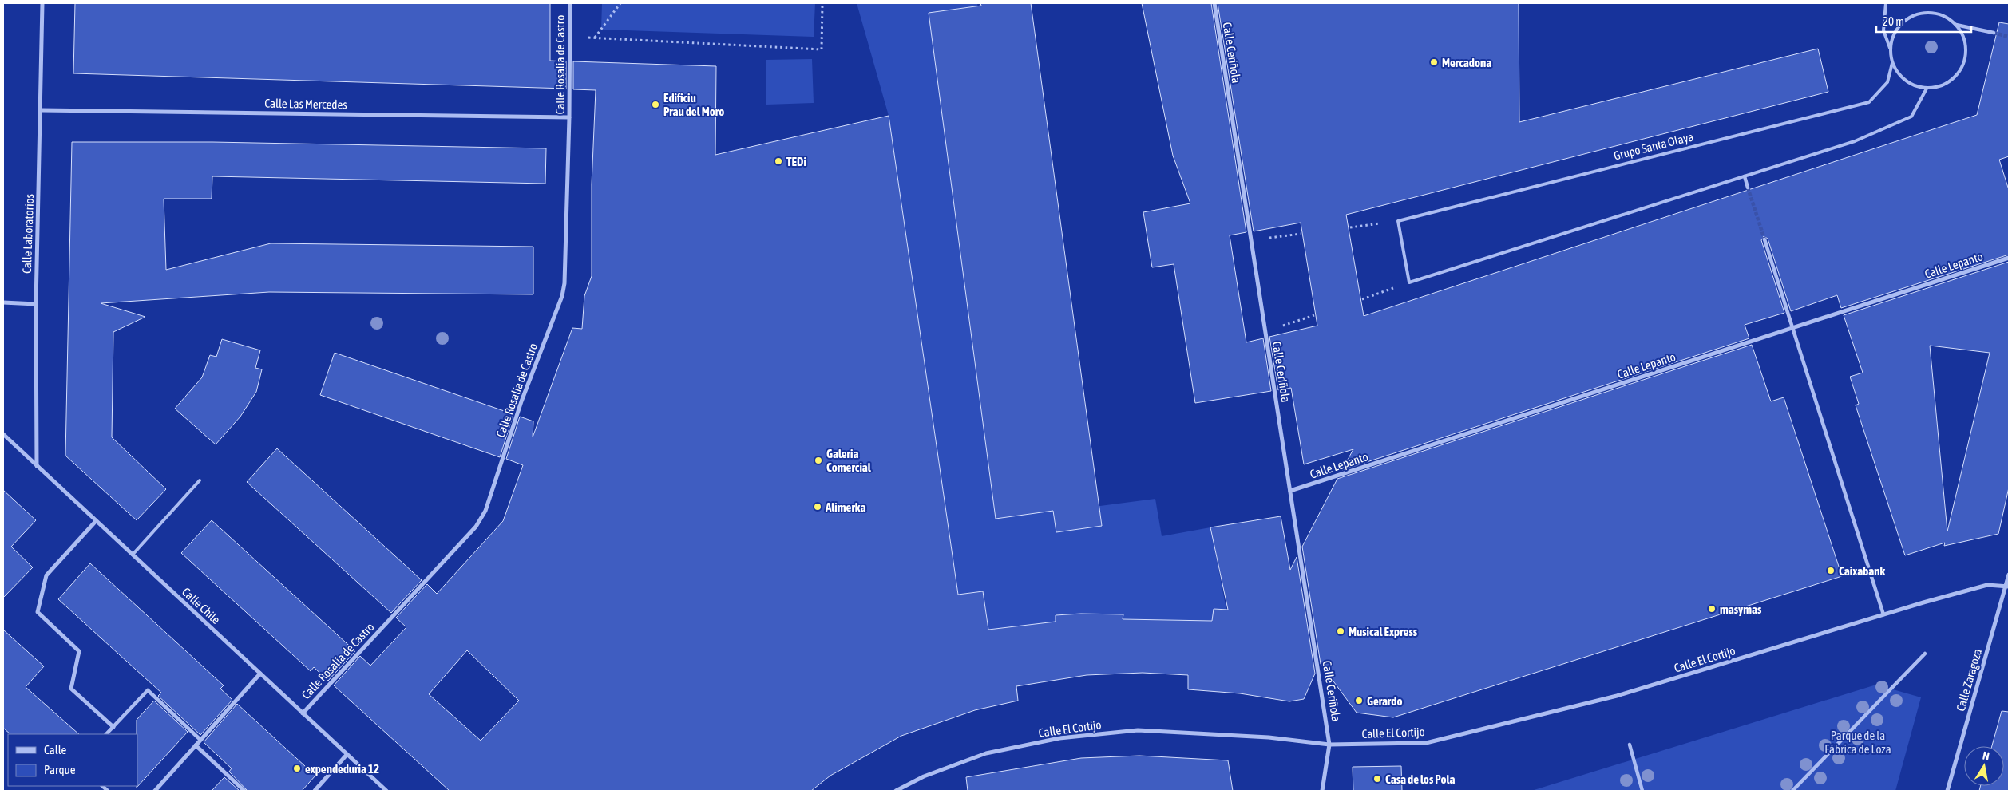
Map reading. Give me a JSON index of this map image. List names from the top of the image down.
{
  "streets": {
    "street": [
      "Calle Ceriñola",
      "Calle Rosalía de Castro",
      "Calle Las Mercedes",
      "Grupo Santa Olaya",
      "Calle Laboratorios",
      "Calle Lepanto",
      "Calle Chile",
      "Calle El Cortijo",
      "Calle Zaragoza"
    ]
  },
  "crossings": [
    ["Calle Ceriñola", "Calle Lepanto"],
    ["Calle Ceriñola", "Calle El Cortijo"],
    ["Calle Rosalía de Castro", "Calle Las Mercedes"],
    ["Calle Rosalía de Castro", "Calle Chile"],
    ["Calle Las Mercedes", "Calle Laboratorios"],
    ["Calle Laboratorios", "Calle Chile"],
    ["Calle El Cortijo", "Calle Zaragoza"]
  ],
  "parks": ["Parque de la Fábrica de Loza"],
  "places": [
    "Mercadona",
    "Edificiu Prau del Moro",
    "TEDi",
    "Galeria Comercial",
    "Alimerka",
    "Caixabank",
    "masymas",
    "Musical Express",
    "Gerardo",
    "expendeduria 12",
    "Casa de los Pola"
  ],
  "legend": ["Calle", "Parque"],
  "scale_bar": "20 m",
  "north": "top"
}
